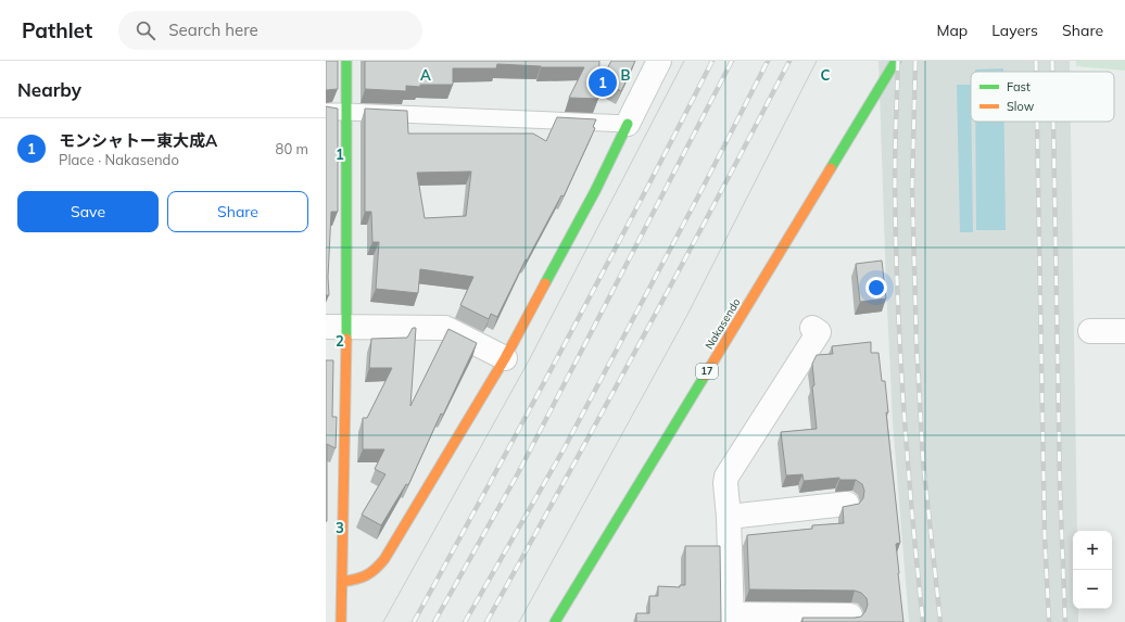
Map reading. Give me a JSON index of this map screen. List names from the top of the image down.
{
  "streets": {
    "main road": ["Nakasendo", "17"]
  },
  "legend": ["Fast", "Slow"],
  "page": {
    "header": "Pathlet",
    "search": "Search here",
    "nav": ["Map", "Layers", "Share"],
    "heading": "Nearby",
    "pins": "1",
    "list": [
      {
        "mark": "1",
        "name": "モンシャトー東大成A",
        "note": "Place · Nakasendo",
        "value": "80 m"
      }
    ],
    "buttons": ["Save", "Share"],
    "map_buttons": ["+", "−"]
  },
  "grid": {
    "columns": ["A", "B", "C"],
    "rows": ["1", "2", "3"]
  }
}
